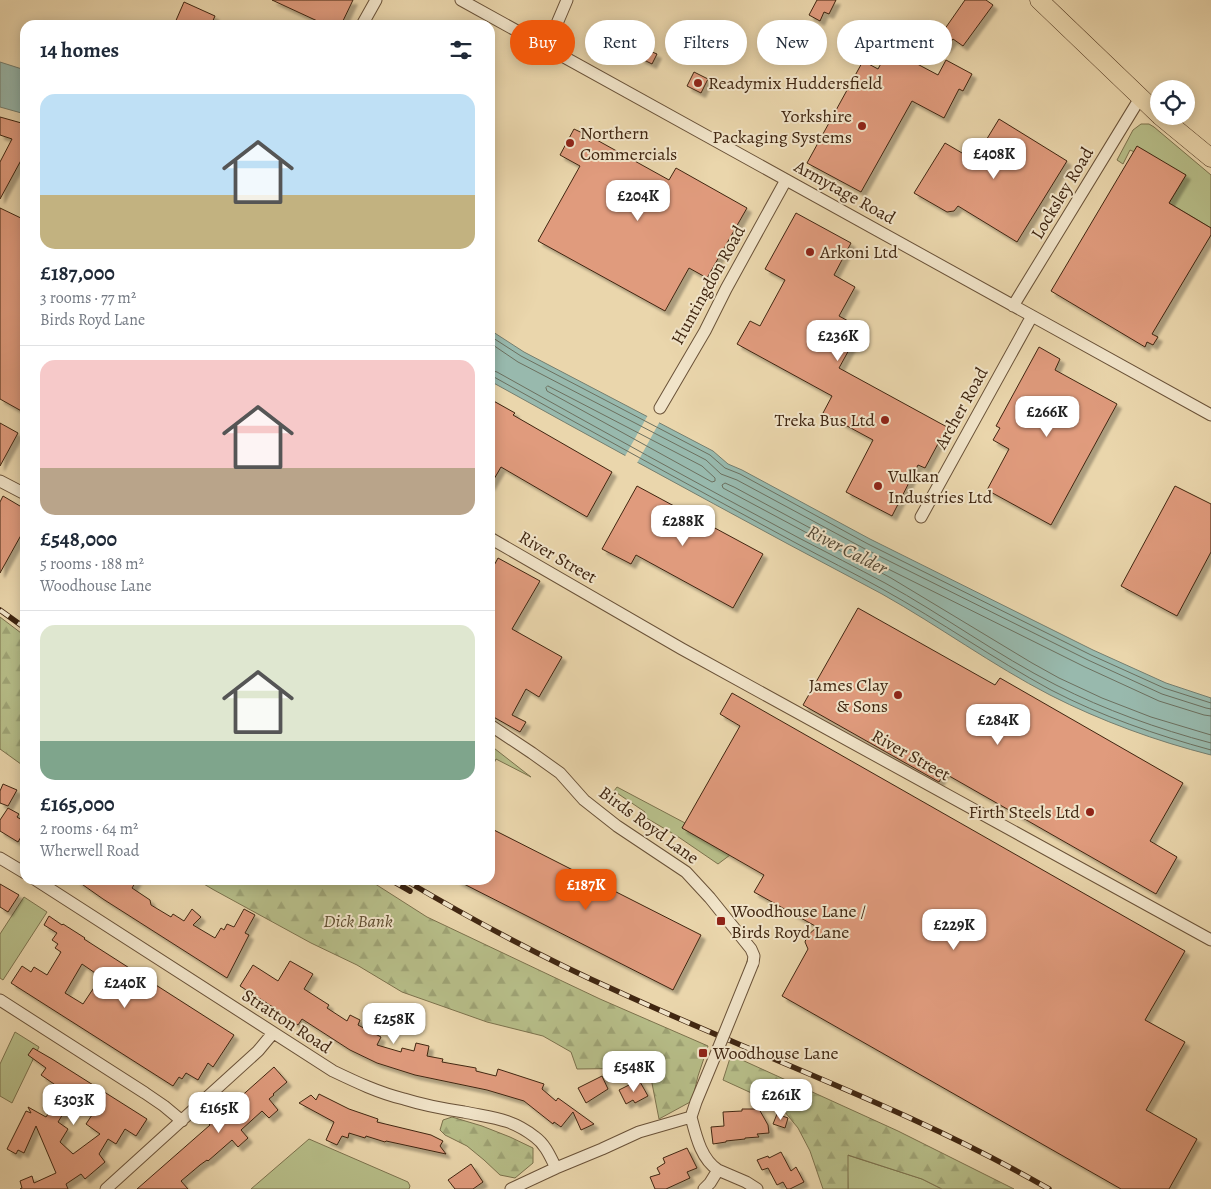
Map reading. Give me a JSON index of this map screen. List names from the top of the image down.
{
  "streets": {
    "street": [
      "Armytage Road",
      "Locksley Road",
      "Huntingdon Road",
      "Archer Road",
      "River Street",
      "Birds Royd Lane",
      "Stratton Road"
    ]
  },
  "crossings": [
    ["Armytage Road", "Locksley Road"],
    ["Armytage Road", "Huntingdon Road"],
    ["Armytage Road", "Archer Road"]
  ],
  "water": ["River Calder"],
  "parks": ["Dick Bank"],
  "places": {
    "other": [
      "Readymix Huddersfield",
      "Yorkshire Packaging Systems",
      "Northern Commercials",
      "Arkoni Ltd",
      "Treka Bus Ltd",
      "Vulkan Industries Ltd",
      "James Clay & Sons",
      "Firth Steels Ltd"
    ],
    "transit": ["Woodhouse Lane / Birds Royd Lane", "Woodhouse Lane"]
  },
  "page": {
    "chip": [
      "Buy",
      "Rent",
      "Filters",
      "New",
      "Apartment"
    ],
    "heading": "14 homes",
    "list": [
      {
        "name": "£187,000",
        "note": "3 rooms · 77 m² · Birds Royd Lane"
      },
      {
        "name": "£548,000",
        "note": "5 rooms · 188 m² · Woodhouse Lane"
      },
      {
        "name": "£165,000",
        "note": "2 rooms · 64 m² · Wherwell Road"
      }
    ],
    "price": [
      "£408K",
      "£204K",
      "£236K",
      "£266K",
      "£288K",
      "£284K",
      "£187K",
      "£229K",
      "£240K",
      "£258K",
      "£548K",
      "£261K",
      "£303K",
      "£165K"
    ]
  }
}
